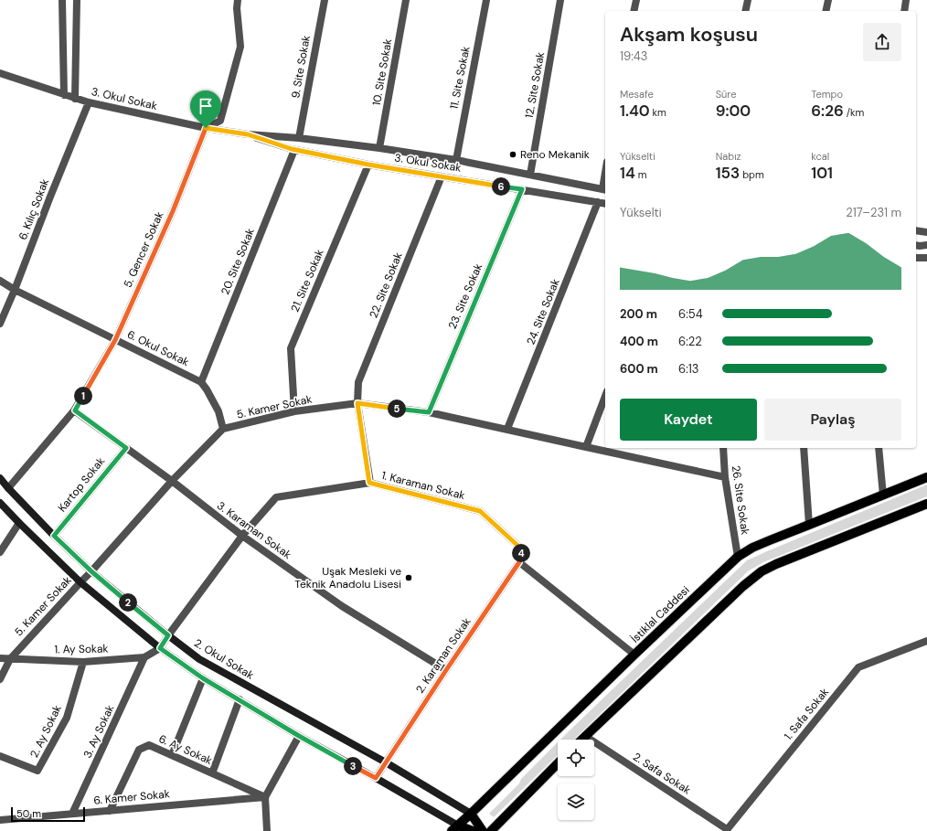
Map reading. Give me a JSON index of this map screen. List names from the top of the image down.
{
  "streets": {
    "main road": ["İstiklal Caddesi"],
    "street": [
      "9. Site Sokak",
      "10. Site Sokak",
      "11. Site Sokak",
      "12. Site Sokak",
      "3. Okul Sokak",
      "6. Kılıç Sokak",
      "5. Gencer Sokak",
      "20. Site Sokak",
      "21. Site Sokak",
      "22. Site Sokak",
      "23. Site Sokak",
      "24. Site Sokak",
      "6. Okul Sokak",
      "5. Kamer Sokak",
      "Kartop Sokak",
      "1. Karaman Sokak",
      "26. Site Sokak",
      "3. Karaman Sokak",
      "1. Ay Sokak",
      "2. Karaman Sokak",
      "2. Okul Sokak",
      "1. Safa Sokak",
      "2. Ay Sokak",
      "3. Ay Sokak",
      "6. Ay Sokak",
      "2. Safa Sokak",
      "6. Kamer Sokak"
    ]
  },
  "crossings": [
    ["9. Site Sokak", "3. Okul Sokak"],
    ["10. Site Sokak", "3. Okul Sokak"],
    ["11. Site Sokak", "3. Okul Sokak"],
    ["12. Site Sokak", "3. Okul Sokak"],
    ["3. Okul Sokak", "6. Kılıç Sokak"],
    ["3. Okul Sokak", "5. Gencer Sokak"],
    ["3. Okul Sokak", "20. Site Sokak"],
    ["3. Okul Sokak", "21. Site Sokak"],
    ["3. Okul Sokak", "22. Site Sokak"],
    ["3. Okul Sokak", "23. Site Sokak"],
    ["3. Okul Sokak", "24. Site Sokak"],
    ["6. Kılıç Sokak", "6. Okul Sokak"],
    ["5. Gencer Sokak", "6. Okul Sokak"],
    ["5. Gencer Sokak", "3. Karaman Sokak"],
    ["5. Gencer Sokak", "2. Okul Sokak"],
    ["20. Site Sokak", "6. Okul Sokak"],
    ["21. Site Sokak", "5. Kamer Sokak"],
    ["22. Site Sokak", "5. Kamer Sokak"],
    ["22. Site Sokak", "1. Karaman Sokak"],
    ["23. Site Sokak", "5. Kamer Sokak"],
    ["24. Site Sokak", "5. Kamer Sokak"],
    ["5. Kamer Sokak", "26. Site Sokak"],
    ["5. Kamer Sokak", "3. Karaman Sokak"],
    ["5. Kamer Sokak", "1. Ay Sokak"],
    ["5. Kamer Sokak", "2. Okul Sokak"],
    ["Kartop Sokak", "3. Karaman Sokak"],
    ["Kartop Sokak", "2. Okul Sokak"],
    ["1. Karaman Sokak", "3. Karaman Sokak"],
    ["1. Karaman Sokak", "2. Karaman Sokak"],
    ["1. Karaman Sokak", "2. Okul Sokak"],
    ["26. Site Sokak", "İstiklal Caddesi"],
    ["3. Karaman Sokak", "2. Karaman Sokak"],
    ["İstiklal Caddesi", "2. Okul Sokak"],
    ["1. Ay Sokak", "2. Ay Sokak"],
    ["1. Ay Sokak", "3. Ay Sokak"],
    ["2. Karaman Sokak", "2. Okul Sokak"],
    ["1. Safa Sokak", "2. Safa Sokak"],
    ["3. Ay Sokak", "6. Kamer Sokak"],
    ["6. Ay Sokak", "6. Kamer Sokak"]
  ],
  "places": ["Reno Mekanik", "Uşak Mesleki ve Teknik Anadolu Lisesi"],
  "scale_bar": "50 m",
  "page": {
    "heading": ["Akşam koşusu", "19:43"],
    "stats": [
      ["Mesafe", "1.40 km"],
      ["Süre", "9:00"],
      ["Tempo", "6:26 /km"],
      ["Yükselti", "14 m"],
      ["Nabız", "153 bpm"],
      ["kcal", "101"]
    ],
    "pins": [
      "6",
      "1",
      "5",
      "4",
      "2",
      "3"
    ],
    "chart": ["Yükselti", "217–231 m"],
    "list": [
      {
        "name": "200 m",
        "note": "6:54"
      },
      {
        "name": "400 m",
        "note": "6:22"
      },
      {
        "name": "600 m",
        "note": "6:13"
      }
    ],
    "buttons": ["Kaydet", "Paylaş"],
    "scale": "50 m"
  }
}
